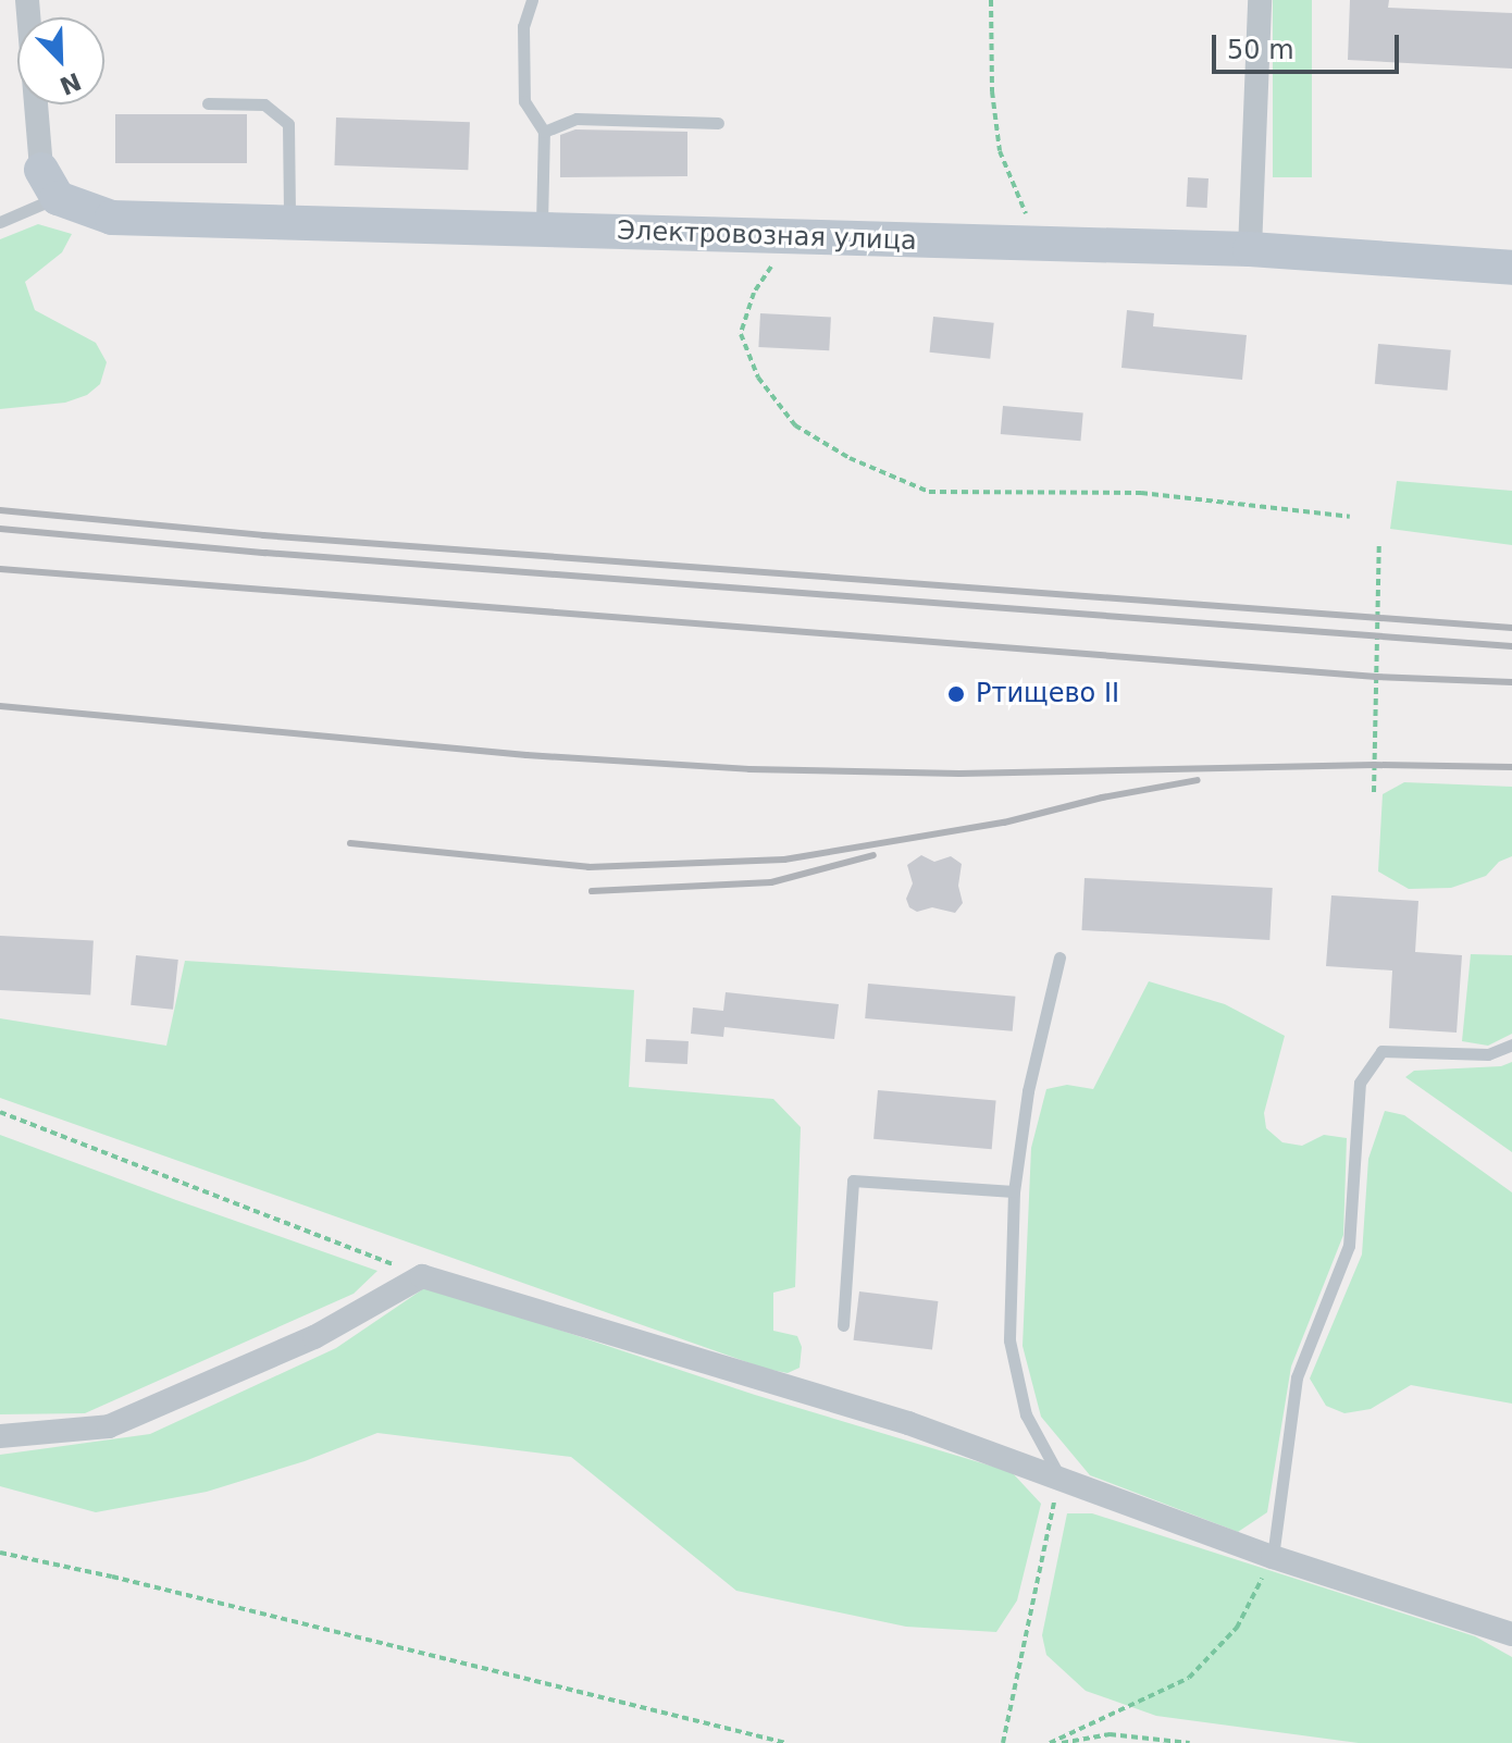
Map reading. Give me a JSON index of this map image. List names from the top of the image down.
{
  "streets": {
    "street": ["Электровозная улица"]
  },
  "places": ["Ртищево II"],
  "scale_bar": "50 m",
  "north": "bottom right"
}
